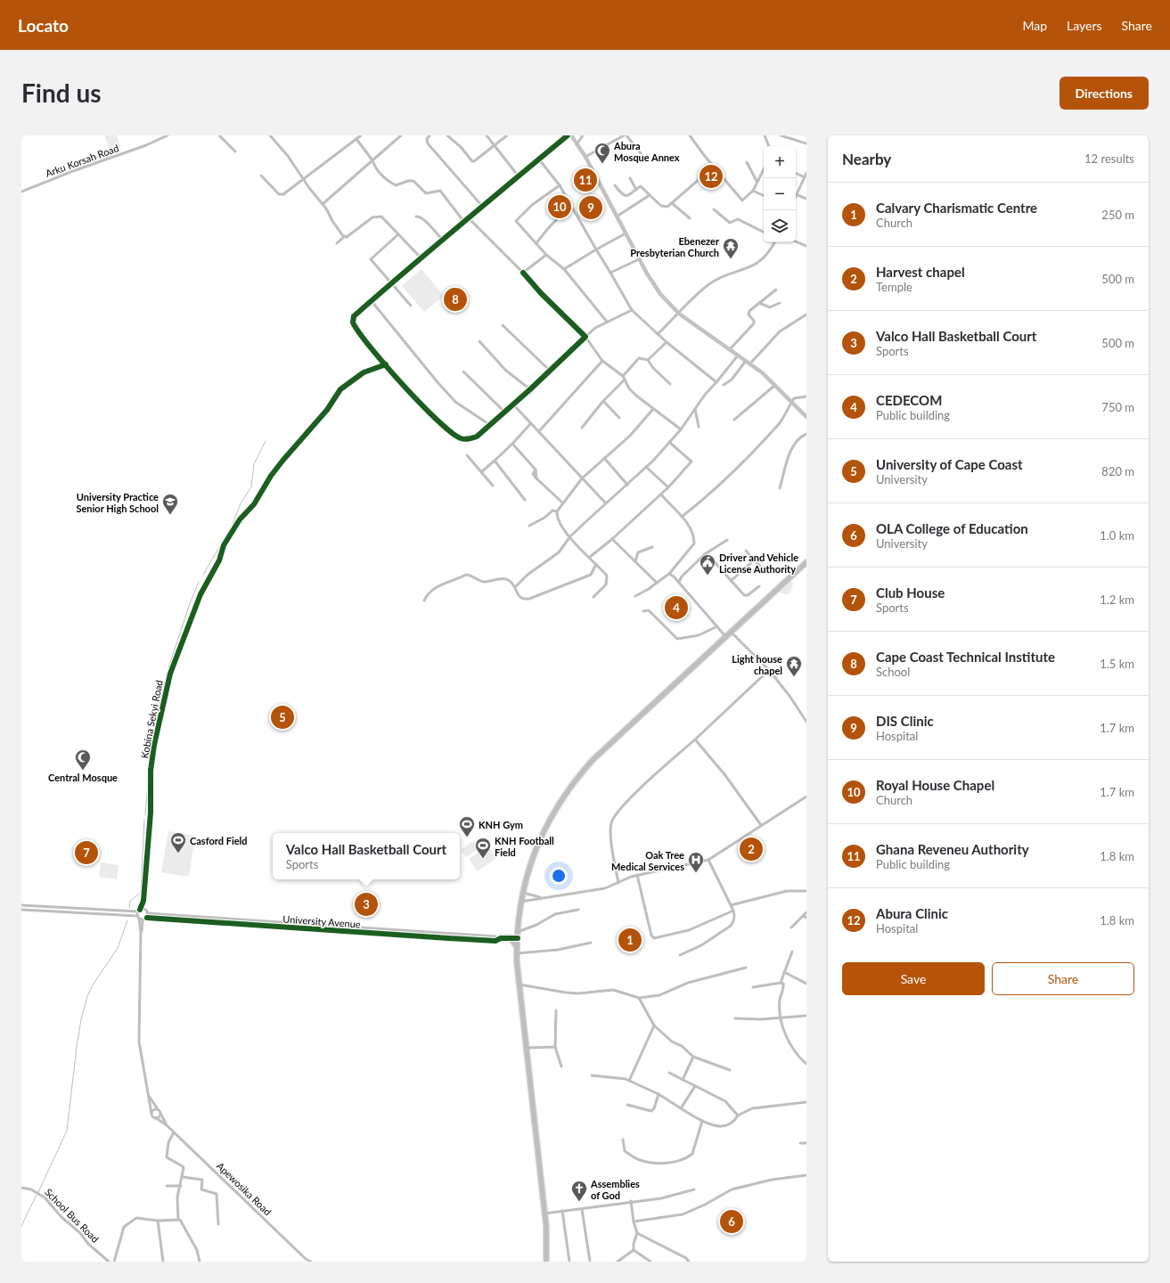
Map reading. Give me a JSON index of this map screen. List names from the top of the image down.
{
  "streets": {
    "street": [
      "Arku Korsah Road",
      "Kobina Sekyi Road",
      "University Avenue",
      "Apewosika Road",
      "School Bus Road"
    ]
  },
  "crossings": [
    ["Kobina Sekyi Road", "University Avenue"]
  ],
  "places": {
    "mosque": ["Abura Mosque Annex", "Central Mosque"],
    "temple": ["Ebenezer Presbyterian Church", "Light house chapel"],
    "school or university": ["University Practice Senior High School"],
    "public building": ["Driver and Vehicle License Authority"],
    "sports": ["KNH Gym", "Casford Field", "KNH Football Field"],
    "hospital": ["Oak Tree Medical Services"],
    "church": ["Assemblies of God"]
  },
  "page": {
    "header": "Locato",
    "nav": ["Map", "Layers", "Share"],
    "buttons": [
      "Directions",
      ["Save", "Share"]
    ],
    "title": "Find us",
    "heading": ["Nearby", "12 results"],
    "map_buttons": ["+", "−"],
    "pins": [
      "12",
      "11",
      "10",
      "9",
      "8",
      "4",
      "5",
      "2",
      "7",
      "3",
      "1",
      "6"
    ],
    "list": [
      {
        "mark": "1",
        "name": "Calvary Charismatic Centre",
        "note": "Church",
        "value": "250 m"
      },
      {
        "mark": "2",
        "name": "Harvest chapel",
        "note": "Temple",
        "value": "500 m"
      },
      {
        "mark": "3",
        "name": "Valco Hall Basketball Court",
        "note": "Sports",
        "value": "500 m"
      },
      {
        "mark": "4",
        "name": "CEDECOM",
        "note": "Public building",
        "value": "750 m"
      },
      {
        "mark": "5",
        "name": "University of Cape Coast",
        "note": "University",
        "value": "820 m"
      },
      {
        "mark": "6",
        "name": "OLA College of Education",
        "note": "University",
        "value": "1.0 km"
      },
      {
        "mark": "7",
        "name": "Club House",
        "note": "Sports",
        "value": "1.2 km"
      },
      {
        "mark": "8",
        "name": "Cape Coast Technical Institute",
        "note": "School",
        "value": "1.5 km"
      },
      {
        "mark": "9",
        "name": "DIS Clinic",
        "note": "Hospital",
        "value": "1.7 km"
      },
      {
        "mark": "10",
        "name": "Royal House Chapel",
        "note": "Church",
        "value": "1.7 km"
      },
      {
        "mark": "11",
        "name": "Ghana Reveneu Authority",
        "note": "Public building",
        "value": "1.8 km"
      },
      {
        "mark": "12",
        "name": "Abura Clinic",
        "note": "Hospital",
        "value": "1.8 km"
      }
    ],
    "popup": ["Valco Hall Basketball Court", "Sports"]
  }
}
